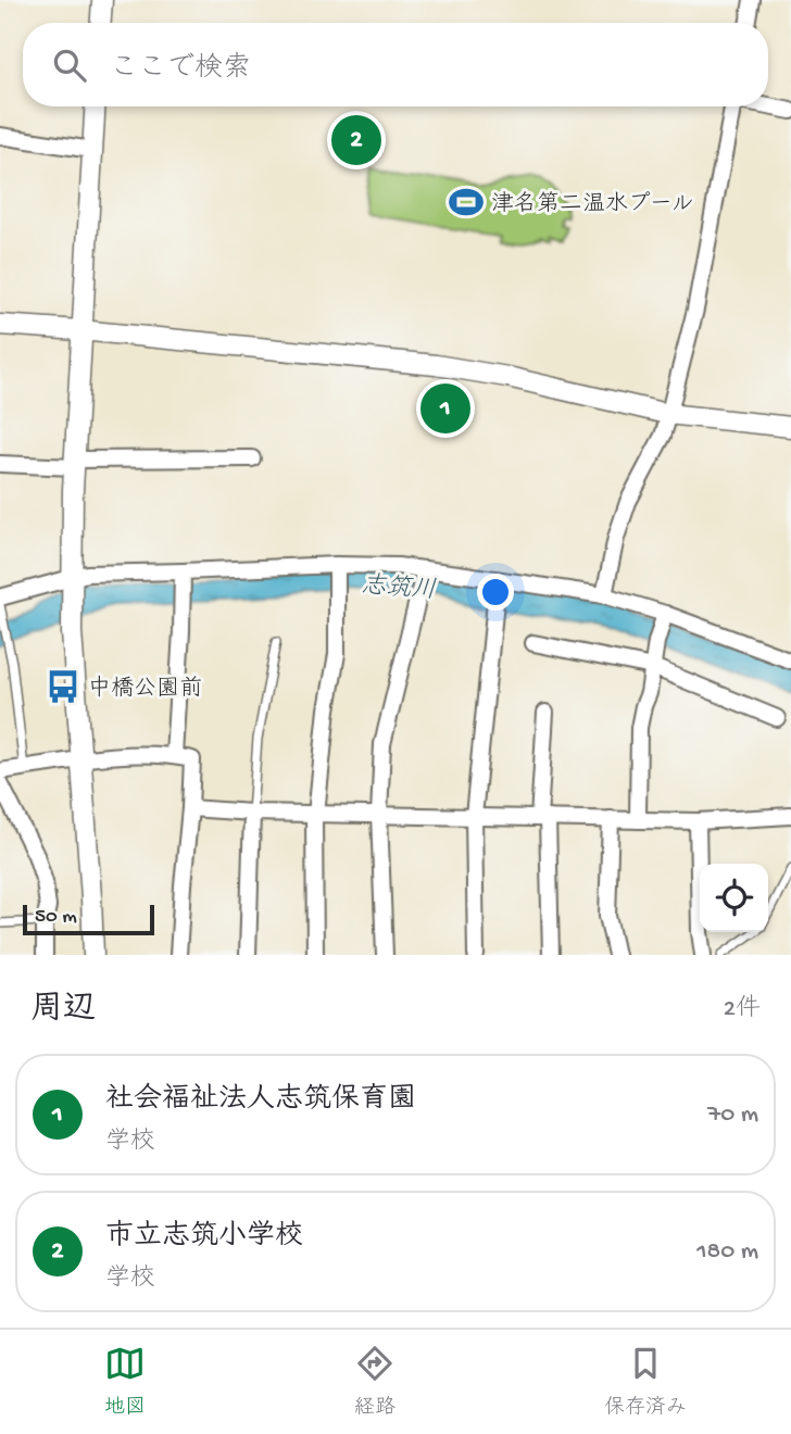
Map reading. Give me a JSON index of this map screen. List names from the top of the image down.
{
  "water": ["志筑川"],
  "places": {
    "sports": ["津名第二温水プール"],
    "bus stop": ["中橋公園前"]
  },
  "scale_bar": "50 m",
  "page": {
    "search": "ここで検索",
    "pins": ["2", "1"],
    "scale": "50 m",
    "heading": ["周辺", "2件"],
    "list": [
      {
        "mark": "1",
        "name": "社会福祉法人志筑保育園",
        "note": "学校",
        "value": "70 m"
      },
      {
        "mark": "2",
        "name": "市立志筑小学校",
        "note": "学校",
        "value": "180 m"
      }
    ],
    "nav": ["地図", "経路", "保存済み"]
  }
}
